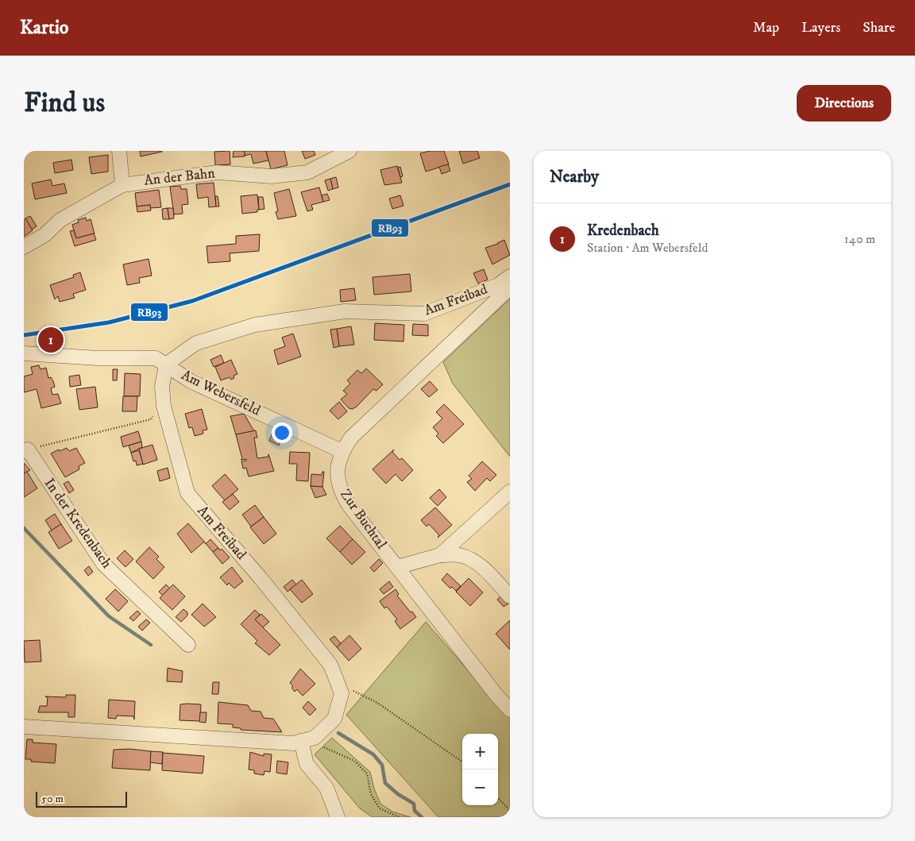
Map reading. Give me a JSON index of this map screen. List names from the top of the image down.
{
  "streets": {
    "street": [
      "An der Bahn",
      "Am Freibad",
      "Am Webersfeld",
      "Zur Buchtal",
      "In der Kredenbach"
    ]
  },
  "crossings": [
    ["Am Freibad", "Am Webersfeld"],
    ["Am Webersfeld", "Zur Buchtal"]
  ],
  "lines": ["transit line RB93"],
  "scale_bar": "50 m",
  "page": {
    "header": "Kartio",
    "nav": ["Map", "Layers", "Share"],
    "buttons": "Directions",
    "title": "Find us",
    "heading": "Nearby",
    "list": [
      {
        "mark": "1",
        "name": "Kredenbach",
        "note": "Station · Am Webersfeld",
        "value": "140 m"
      }
    ],
    "pins": "1",
    "map_buttons": ["+", "−"],
    "scale": "50 m"
  }
}
